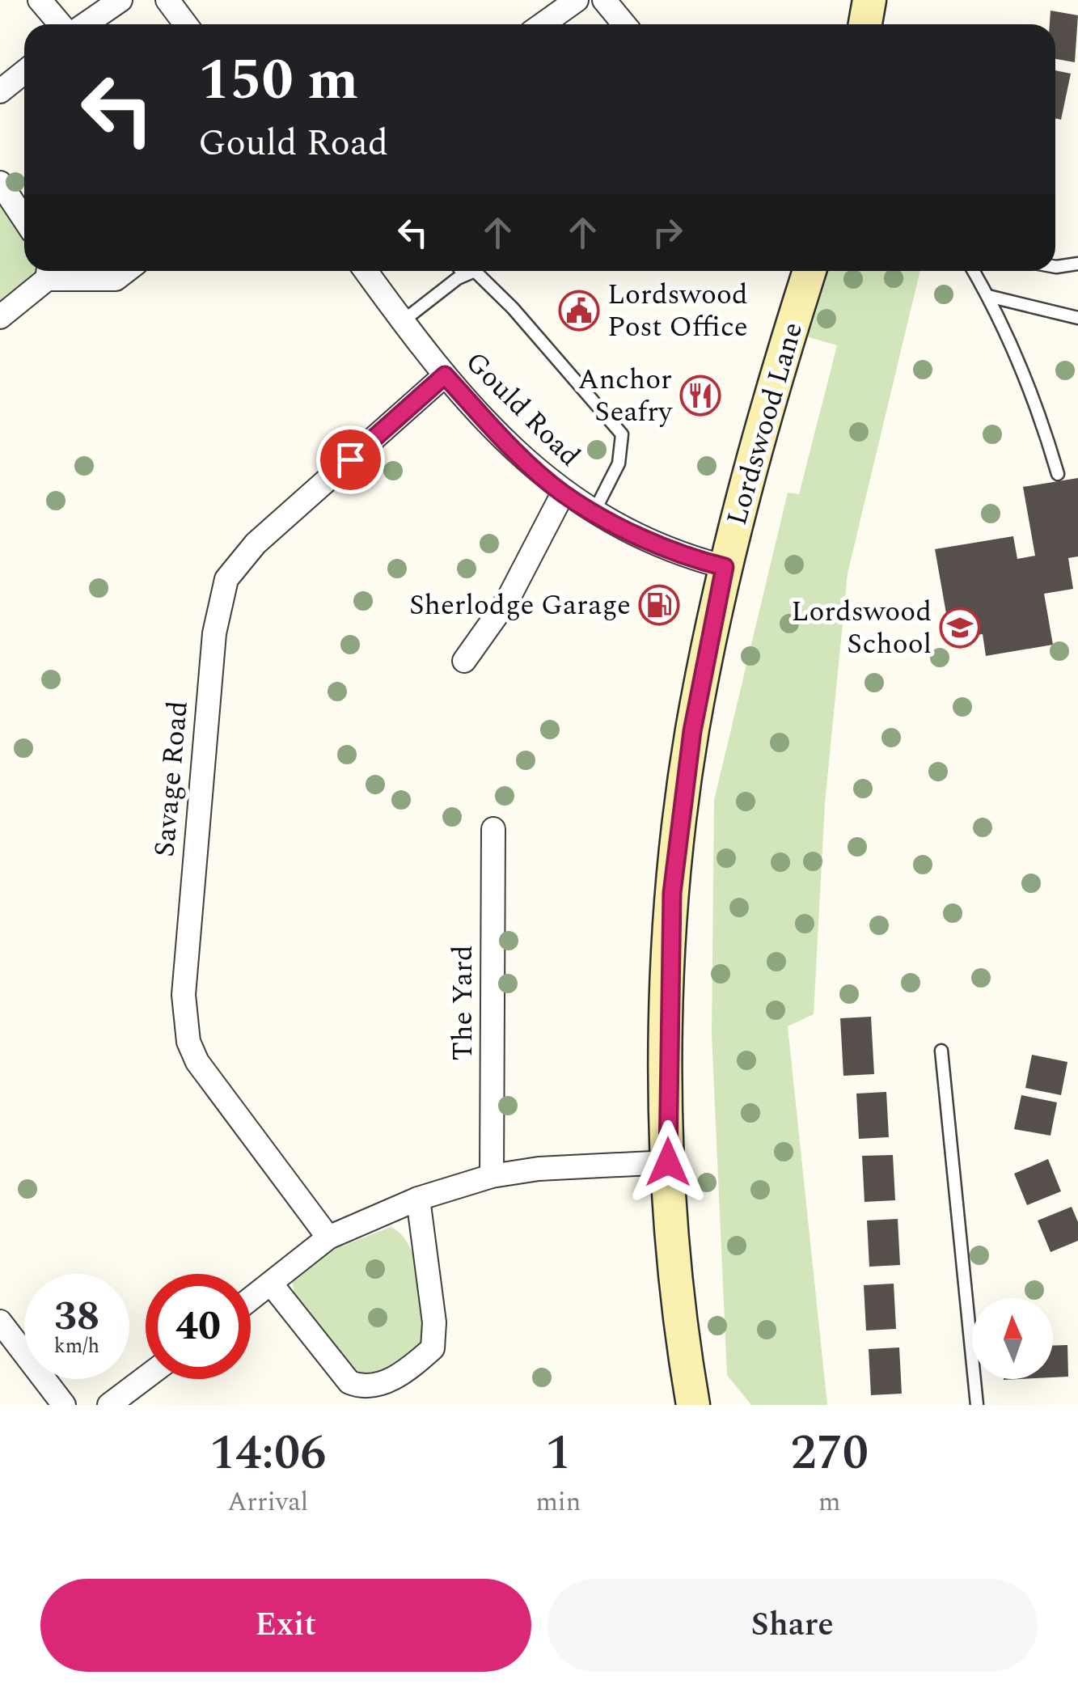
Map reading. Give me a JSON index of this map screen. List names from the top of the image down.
{
  "streets": {
    "street": [
      "Gould Road",
      "Lordswood Lane",
      "Savage Road",
      "The Yard"
    ]
  },
  "crossings": [
    ["Gould Road", "Lordswood Lane"],
    ["Gould Road", "Savage Road"]
  ],
  "places": {
    "public building": ["Lordswood Post Office"],
    "restaurant": ["Anchor Seafry"],
    "fuel station": ["Sherlodge Garage"],
    "school or university": ["Lordswood School"]
  },
  "north": "top",
  "page": {
    "turn": ["150 m", "Gould Road"],
    "speed": "38 km/h",
    "limit": "40",
    "eta": [
      "14:06",
      "Arrival",
      "1",
      "min",
      "270",
      "m"
    ],
    "buttons": ["Exit", "Share"]
  }
}
